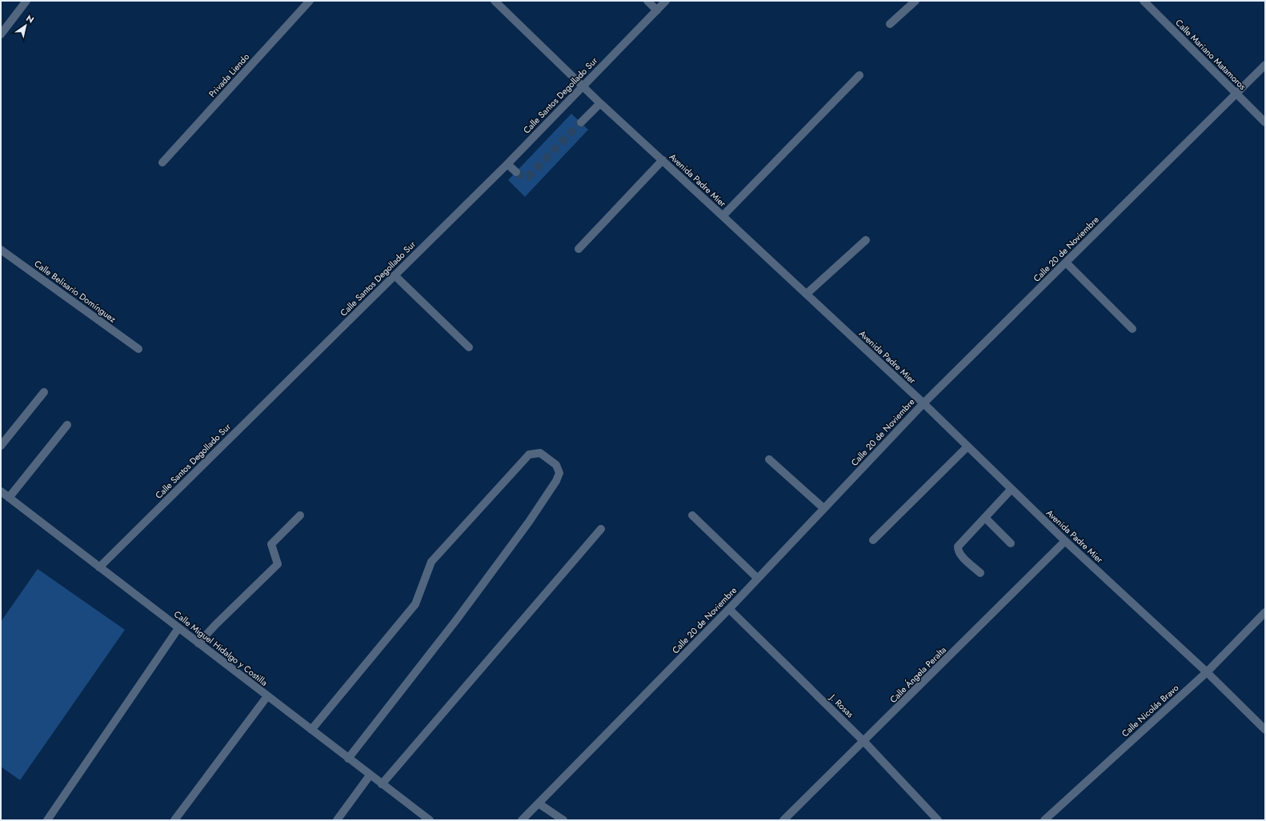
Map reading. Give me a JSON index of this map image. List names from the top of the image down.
{
  "streets": {
    "street": [
      "Calle Mariano Matamoros",
      "Privada Liendo",
      "Calle Santos Degollado Sur",
      "Avenida Padre Mier",
      "Calle 20 de Noviembre",
      "Calle Belisario Domínguez",
      "Calle Miguel Hidalgo y Costilla",
      "Calle Ángela Peralta",
      "J. Rosas",
      "Calle Nicolás Bravo"
    ]
  },
  "crossings": [
    ["Calle Mariano Matamoros", "Calle 20 de Noviembre"],
    ["Calle Santos Degollado Sur", "Avenida Padre Mier"],
    ["Calle Santos Degollado Sur", "Calle Miguel Hidalgo y Costilla"],
    ["Avenida Padre Mier", "Calle 20 de Noviembre"],
    ["Avenida Padre Mier", "Calle Ángela Peralta"],
    ["Avenida Padre Mier", "Calle Nicolás Bravo"],
    ["Calle 20 de Noviembre", "J. Rosas"],
    ["Calle Ángela Peralta", "J. Rosas"]
  ],
  "north": "top right"
}
